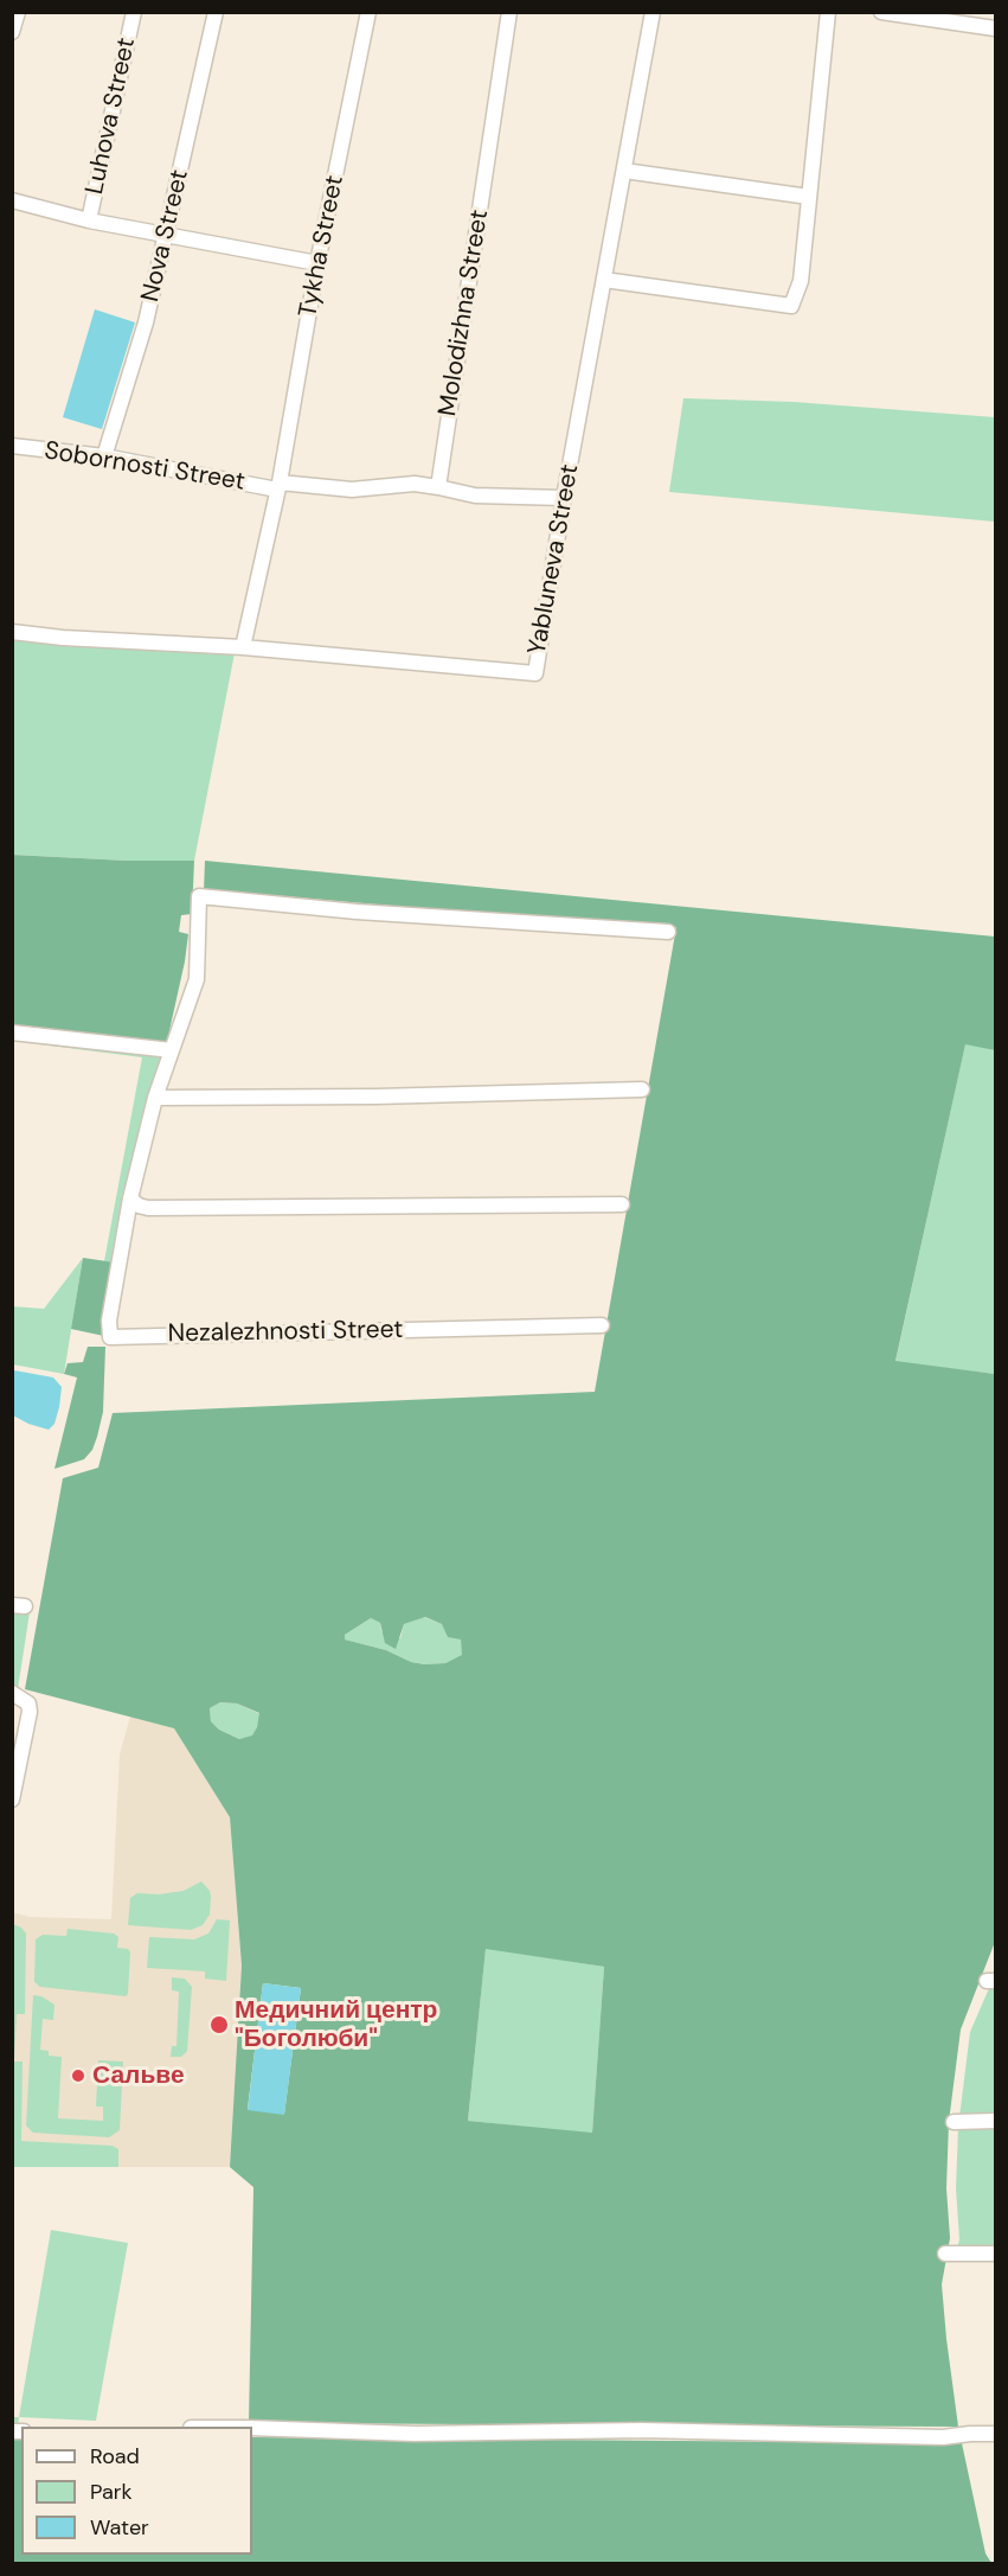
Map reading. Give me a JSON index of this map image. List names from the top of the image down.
{
  "streets": {
    "street": [
      "Luhova Street",
      "Nova Street",
      "Tykha Street",
      "Molodizhna Street",
      "Sobornosti Street",
      "Yabluneva Street",
      "Nezalezhnosti Street"
    ]
  },
  "crossings": [
    ["Nova Street", "Sobornosti Street"],
    ["Tykha Street", "Sobornosti Street"],
    ["Tykha Street", "Yabluneva Street"]
  ],
  "places": ["Медичний центр \"Боголюби\"", "Сальве"],
  "legend": ["Road", "Park", "Water"]
}
